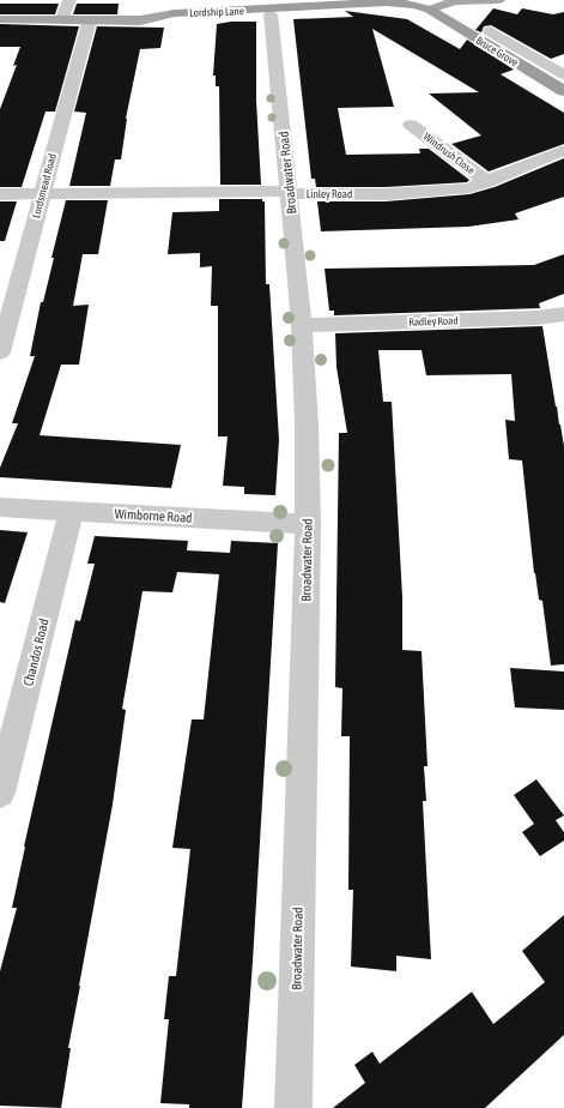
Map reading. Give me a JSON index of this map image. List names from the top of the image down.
{
  "streets": {
    "highway": ["Lordship Lane", "Bruce Grove"],
    "street": [
      "Windrush Close",
      "Broadwater Road",
      "Lordsmead Road",
      "Linley Road",
      "Radley Road",
      "Wimborne Road",
      "Chandos Road"
    ]
  },
  "crossings": [
    ["Lordship Lane", "Bruce Grove"],
    ["Lordship Lane", "Broadwater Road"],
    ["Lordship Lane", "Lordsmead Road"],
    ["Windrush Close", "Linley Road"],
    ["Broadwater Road", "Linley Road"],
    ["Broadwater Road", "Radley Road"],
    ["Broadwater Road", "Wimborne Road"],
    ["Lordsmead Road", "Linley Road"],
    ["Wimborne Road", "Chandos Road"]
  ]
}
